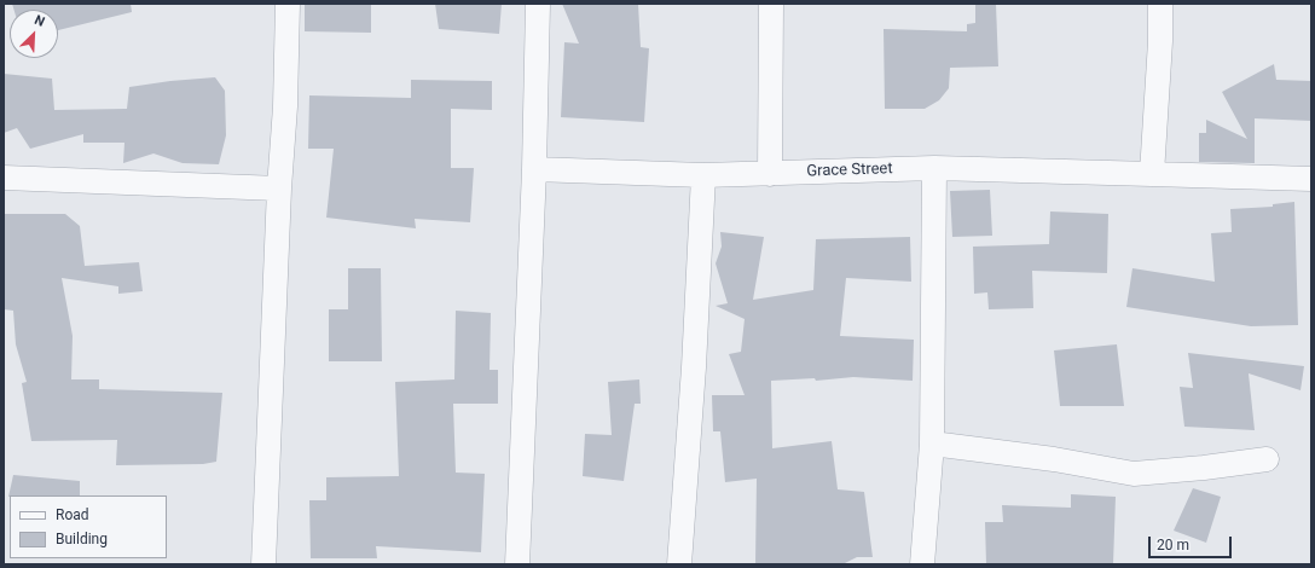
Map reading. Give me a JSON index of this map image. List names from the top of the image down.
{
  "streets": {
    "street": ["Grace Street"]
  },
  "legend": ["Road", "Building"],
  "scale_bar": "20 m",
  "north": "top right"
}
